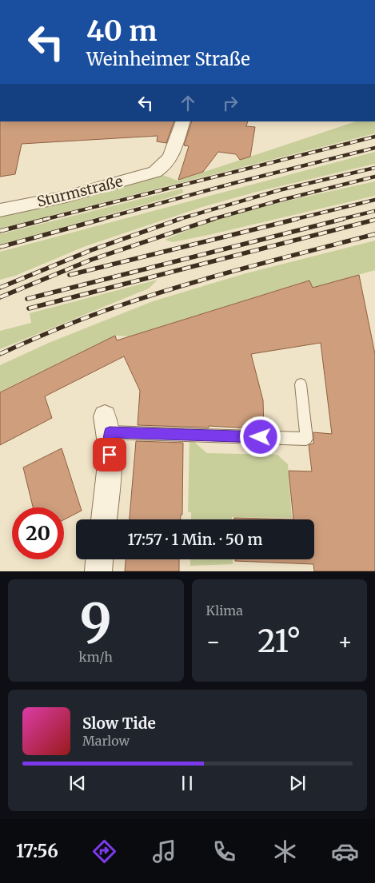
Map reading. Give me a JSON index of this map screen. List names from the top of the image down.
{
  "streets": {
    "street": ["Sturmstraße"]
  },
  "page": {
    "turn": ["40 m", "Weinheimer Straße"],
    "limit": "20",
    "trip": "17:57 · 1 Min. · 50 m",
    "tile": [
      ["9", "km/h"],
      "Klima"
    ],
    "heat": ["−", "21°", "+"],
    "song": ["Slow Tide", "Marlow"],
    "tabs": "17:56"
  }
}
